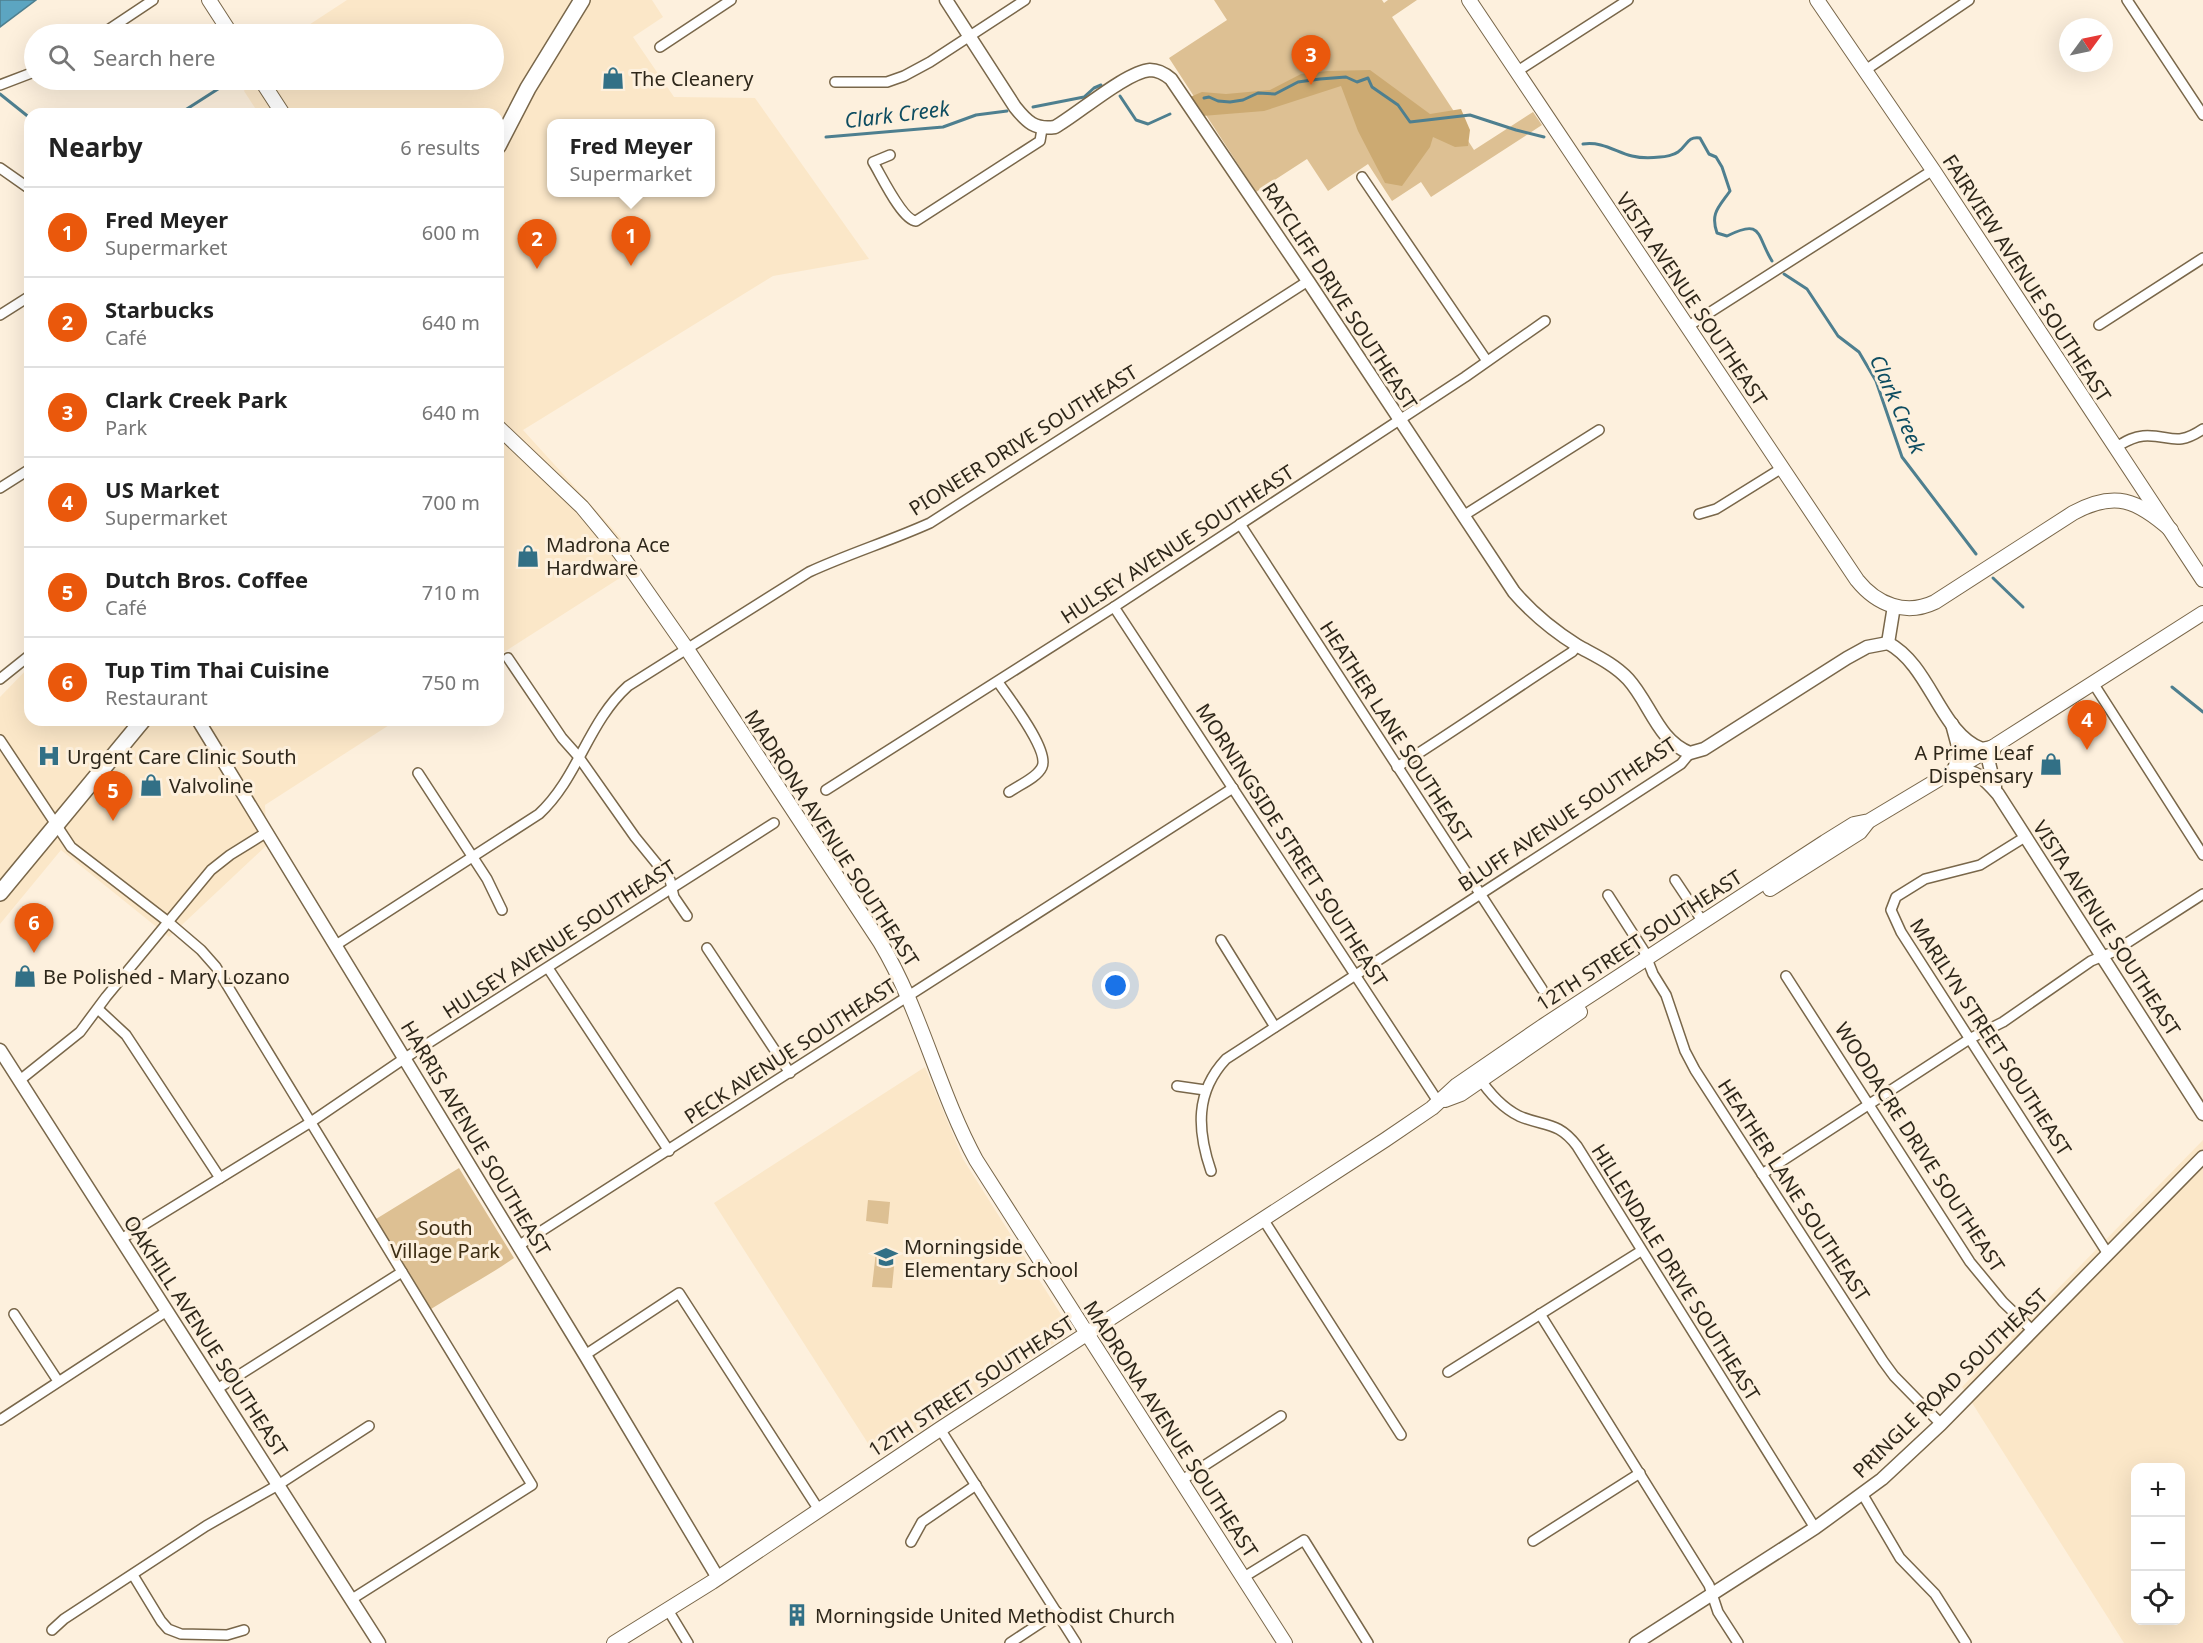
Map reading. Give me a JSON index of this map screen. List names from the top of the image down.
{
  "streets": {
    "main road": [
      "FAIRVIEW AVENUE SOUTHEAST",
      "VISTA AVENUE SOUTHEAST",
      "MADRONA AVENUE SOUTHEAST",
      "12TH STREET SOUTHEAST"
    ],
    "street": [
      "RATCLIFF DRIVE SOUTHEAST",
      "PIONEER DRIVE SOUTHEAST",
      "HULSEY AVENUE SOUTHEAST",
      "HEATHER LANE SOUTHEAST",
      "BLUFF AVENUE SOUTHEAST",
      "MORNINGSIDE STREET SOUTHEAST",
      "MARILYN STREET SOUTHEAST",
      "PECK AVENUE SOUTHEAST",
      "HARRIS AVENUE SOUTHEAST",
      "WOODACRE DRIVE SOUTHEAST",
      "HILLENDALE DRIVE SOUTHEAST",
      "OAKHILL AVENUE SOUTHEAST",
      "PRINGLE ROAD SOUTHEAST"
    ]
  },
  "crossings": [
    ["RATCLIFF DRIVE SOUTHEAST", "PIONEER DRIVE SOUTHEAST"],
    ["RATCLIFF DRIVE SOUTHEAST", "HULSEY AVENUE SOUTHEAST"],
    ["RATCLIFF DRIVE SOUTHEAST", "BLUFF AVENUE SOUTHEAST"],
    ["VISTA AVENUE SOUTHEAST", "MARILYN STREET SOUTHEAST"],
    ["PIONEER DRIVE SOUTHEAST", "MADRONA AVENUE SOUTHEAST"],
    ["PIONEER DRIVE SOUTHEAST", "HARRIS AVENUE SOUTHEAST"],
    ["HULSEY AVENUE SOUTHEAST", "HEATHER LANE SOUTHEAST"],
    ["HULSEY AVENUE SOUTHEAST", "MORNINGSIDE STREET SOUTHEAST"],
    ["HULSEY AVENUE SOUTHEAST", "HARRIS AVENUE SOUTHEAST"],
    ["HULSEY AVENUE SOUTHEAST", "OAKHILL AVENUE SOUTHEAST"],
    ["HEATHER LANE SOUTHEAST", "BLUFF AVENUE SOUTHEAST"],
    ["HEATHER LANE SOUTHEAST", "12TH STREET SOUTHEAST"],
    ["HEATHER LANE SOUTHEAST", "PRINGLE ROAD SOUTHEAST"],
    ["BLUFF AVENUE SOUTHEAST", "MORNINGSIDE STREET SOUTHEAST"],
    ["MADRONA AVENUE SOUTHEAST", "12TH STREET SOUTHEAST"],
    ["MADRONA AVENUE SOUTHEAST", "PECK AVENUE SOUTHEAST"],
    ["MORNINGSIDE STREET SOUTHEAST", "12TH STREET SOUTHEAST"],
    ["MORNINGSIDE STREET SOUTHEAST", "PECK AVENUE SOUTHEAST"],
    ["12TH STREET SOUTHEAST", "HARRIS AVENUE SOUTHEAST"],
    ["12TH STREET SOUTHEAST", "HILLENDALE DRIVE SOUTHEAST"],
    ["MARILYN STREET SOUTHEAST", "PRINGLE ROAD SOUTHEAST"],
    ["PECK AVENUE SOUTHEAST", "HARRIS AVENUE SOUTHEAST"],
    ["WOODACRE DRIVE SOUTHEAST", "PRINGLE ROAD SOUTHEAST"],
    ["HILLENDALE DRIVE SOUTHEAST", "PRINGLE ROAD SOUTHEAST"]
  ],
  "water": ["Clark Creek"],
  "parks": ["South Village Park"],
  "places": {
    "shop": [
      "The Cleanery",
      "Madrona Ace Hardware",
      "A Prime Leaf Dispensary",
      "Valvoline",
      "Be Polished - Mary Lozano"
    ],
    "hospital": ["Urgent Care Clinic South"],
    "school or university": ["Morningside Elementary School"],
    "building": ["Morningside United Methodist Church"]
  },
  "north": "top right",
  "page": {
    "search": "Search here",
    "pins": [
      "3",
      "1",
      "2",
      "4",
      "5",
      "6"
    ],
    "heading": ["Nearby", "6 results"],
    "popup": ["Fred Meyer", "Supermarket"],
    "list": [
      {
        "mark": "1",
        "name": "Fred Meyer",
        "note": "Supermarket",
        "value": "600 m"
      },
      {
        "mark": "2",
        "name": "Starbucks",
        "note": "Café",
        "value": "640 m"
      },
      {
        "mark": "3",
        "name": "Clark Creek Park",
        "note": "Park",
        "value": "640 m"
      },
      {
        "mark": "4",
        "name": "US Market",
        "note": "Supermarket",
        "value": "700 m"
      },
      {
        "mark": "5",
        "name": "Dutch Bros. Coffee",
        "note": "Café",
        "value": "710 m"
      },
      {
        "mark": "6",
        "name": "Tup Tim Thai Cuisine",
        "note": "Restaurant",
        "value": "750 m"
      }
    ],
    "map_buttons": ["+", "−"]
  }
}
